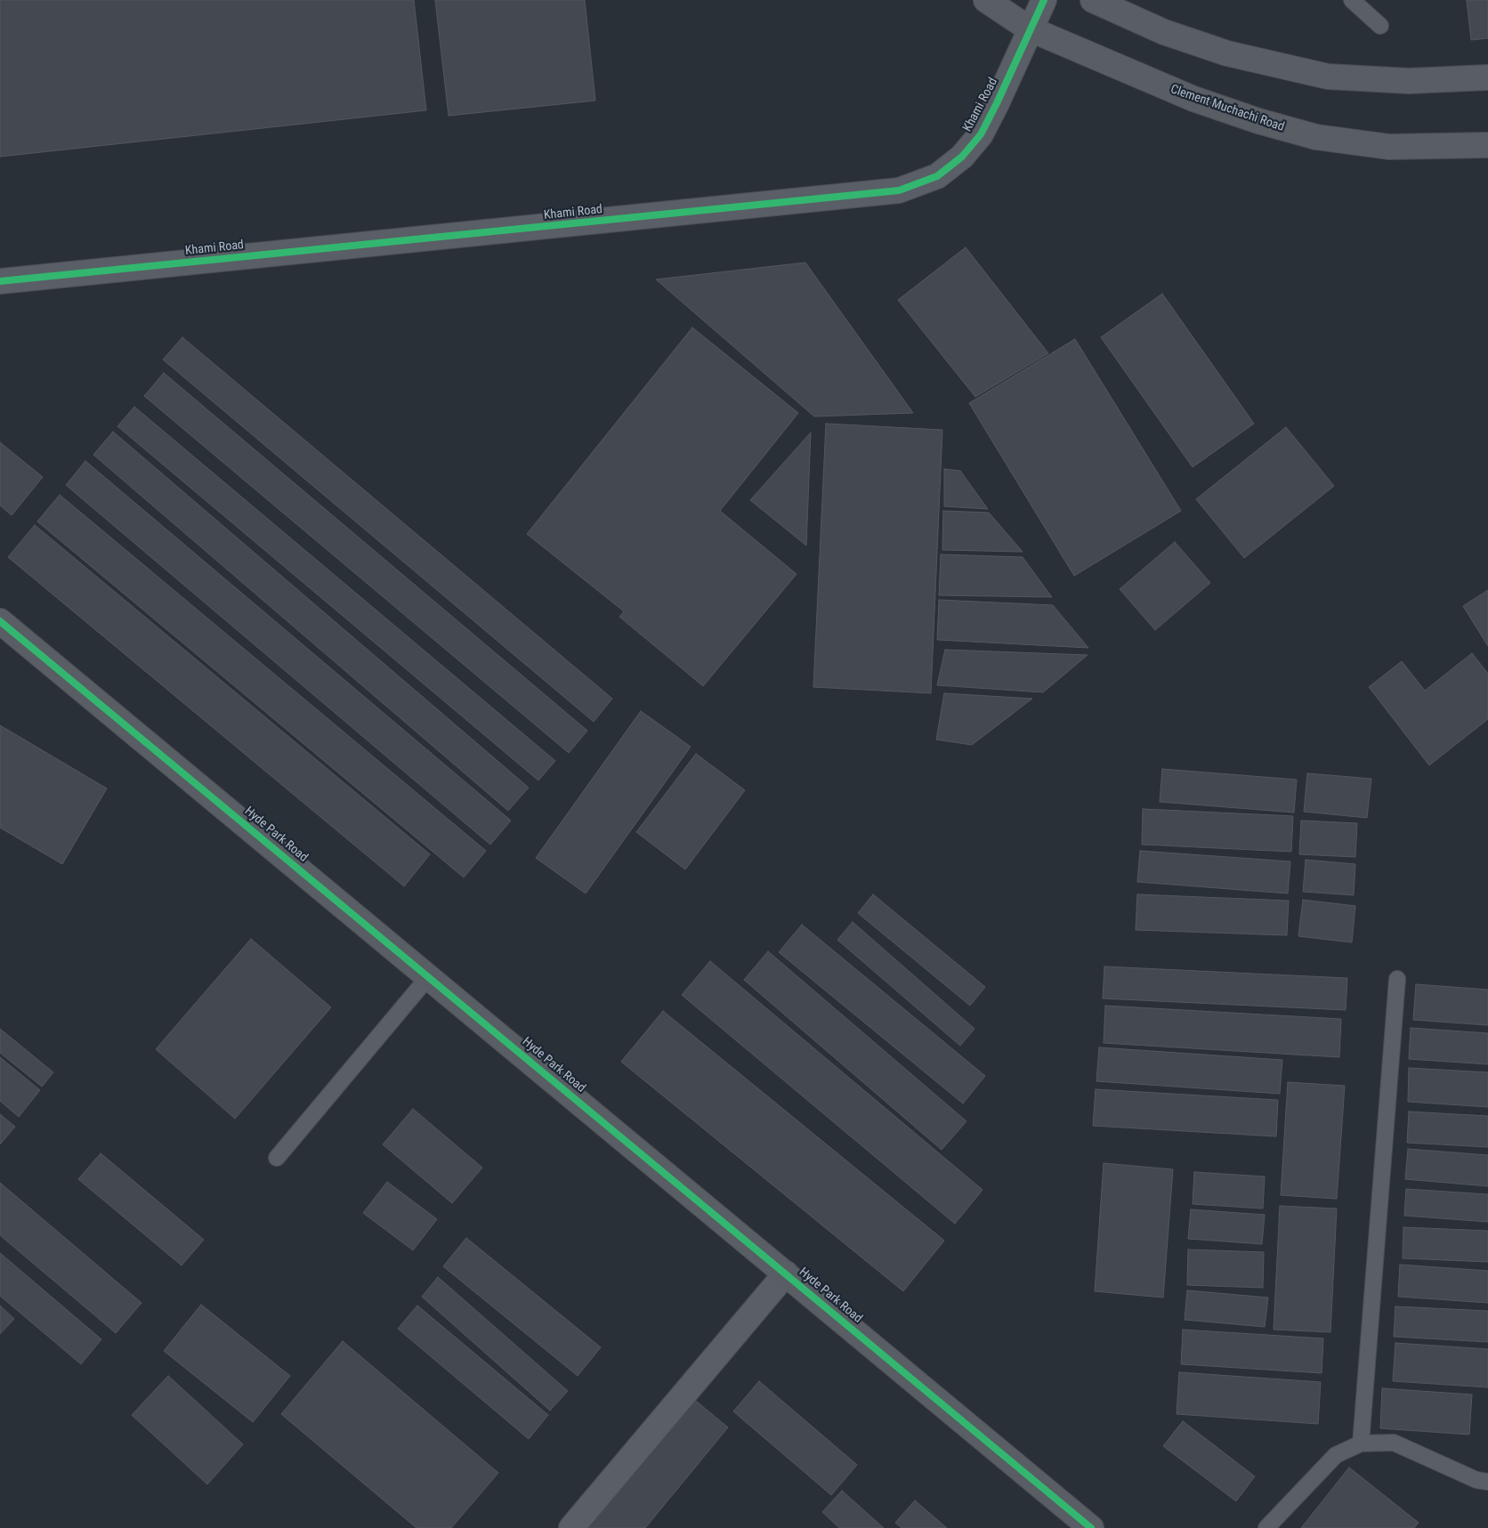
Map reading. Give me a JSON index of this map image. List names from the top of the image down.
{
  "streets": {
    "street": ["Khami Road", "Clement Muchachi Road", "Hyde Park Road"]
  },
  "crossings": [
    ["Khami Road", "Clement Muchachi Road"]
  ]
}
